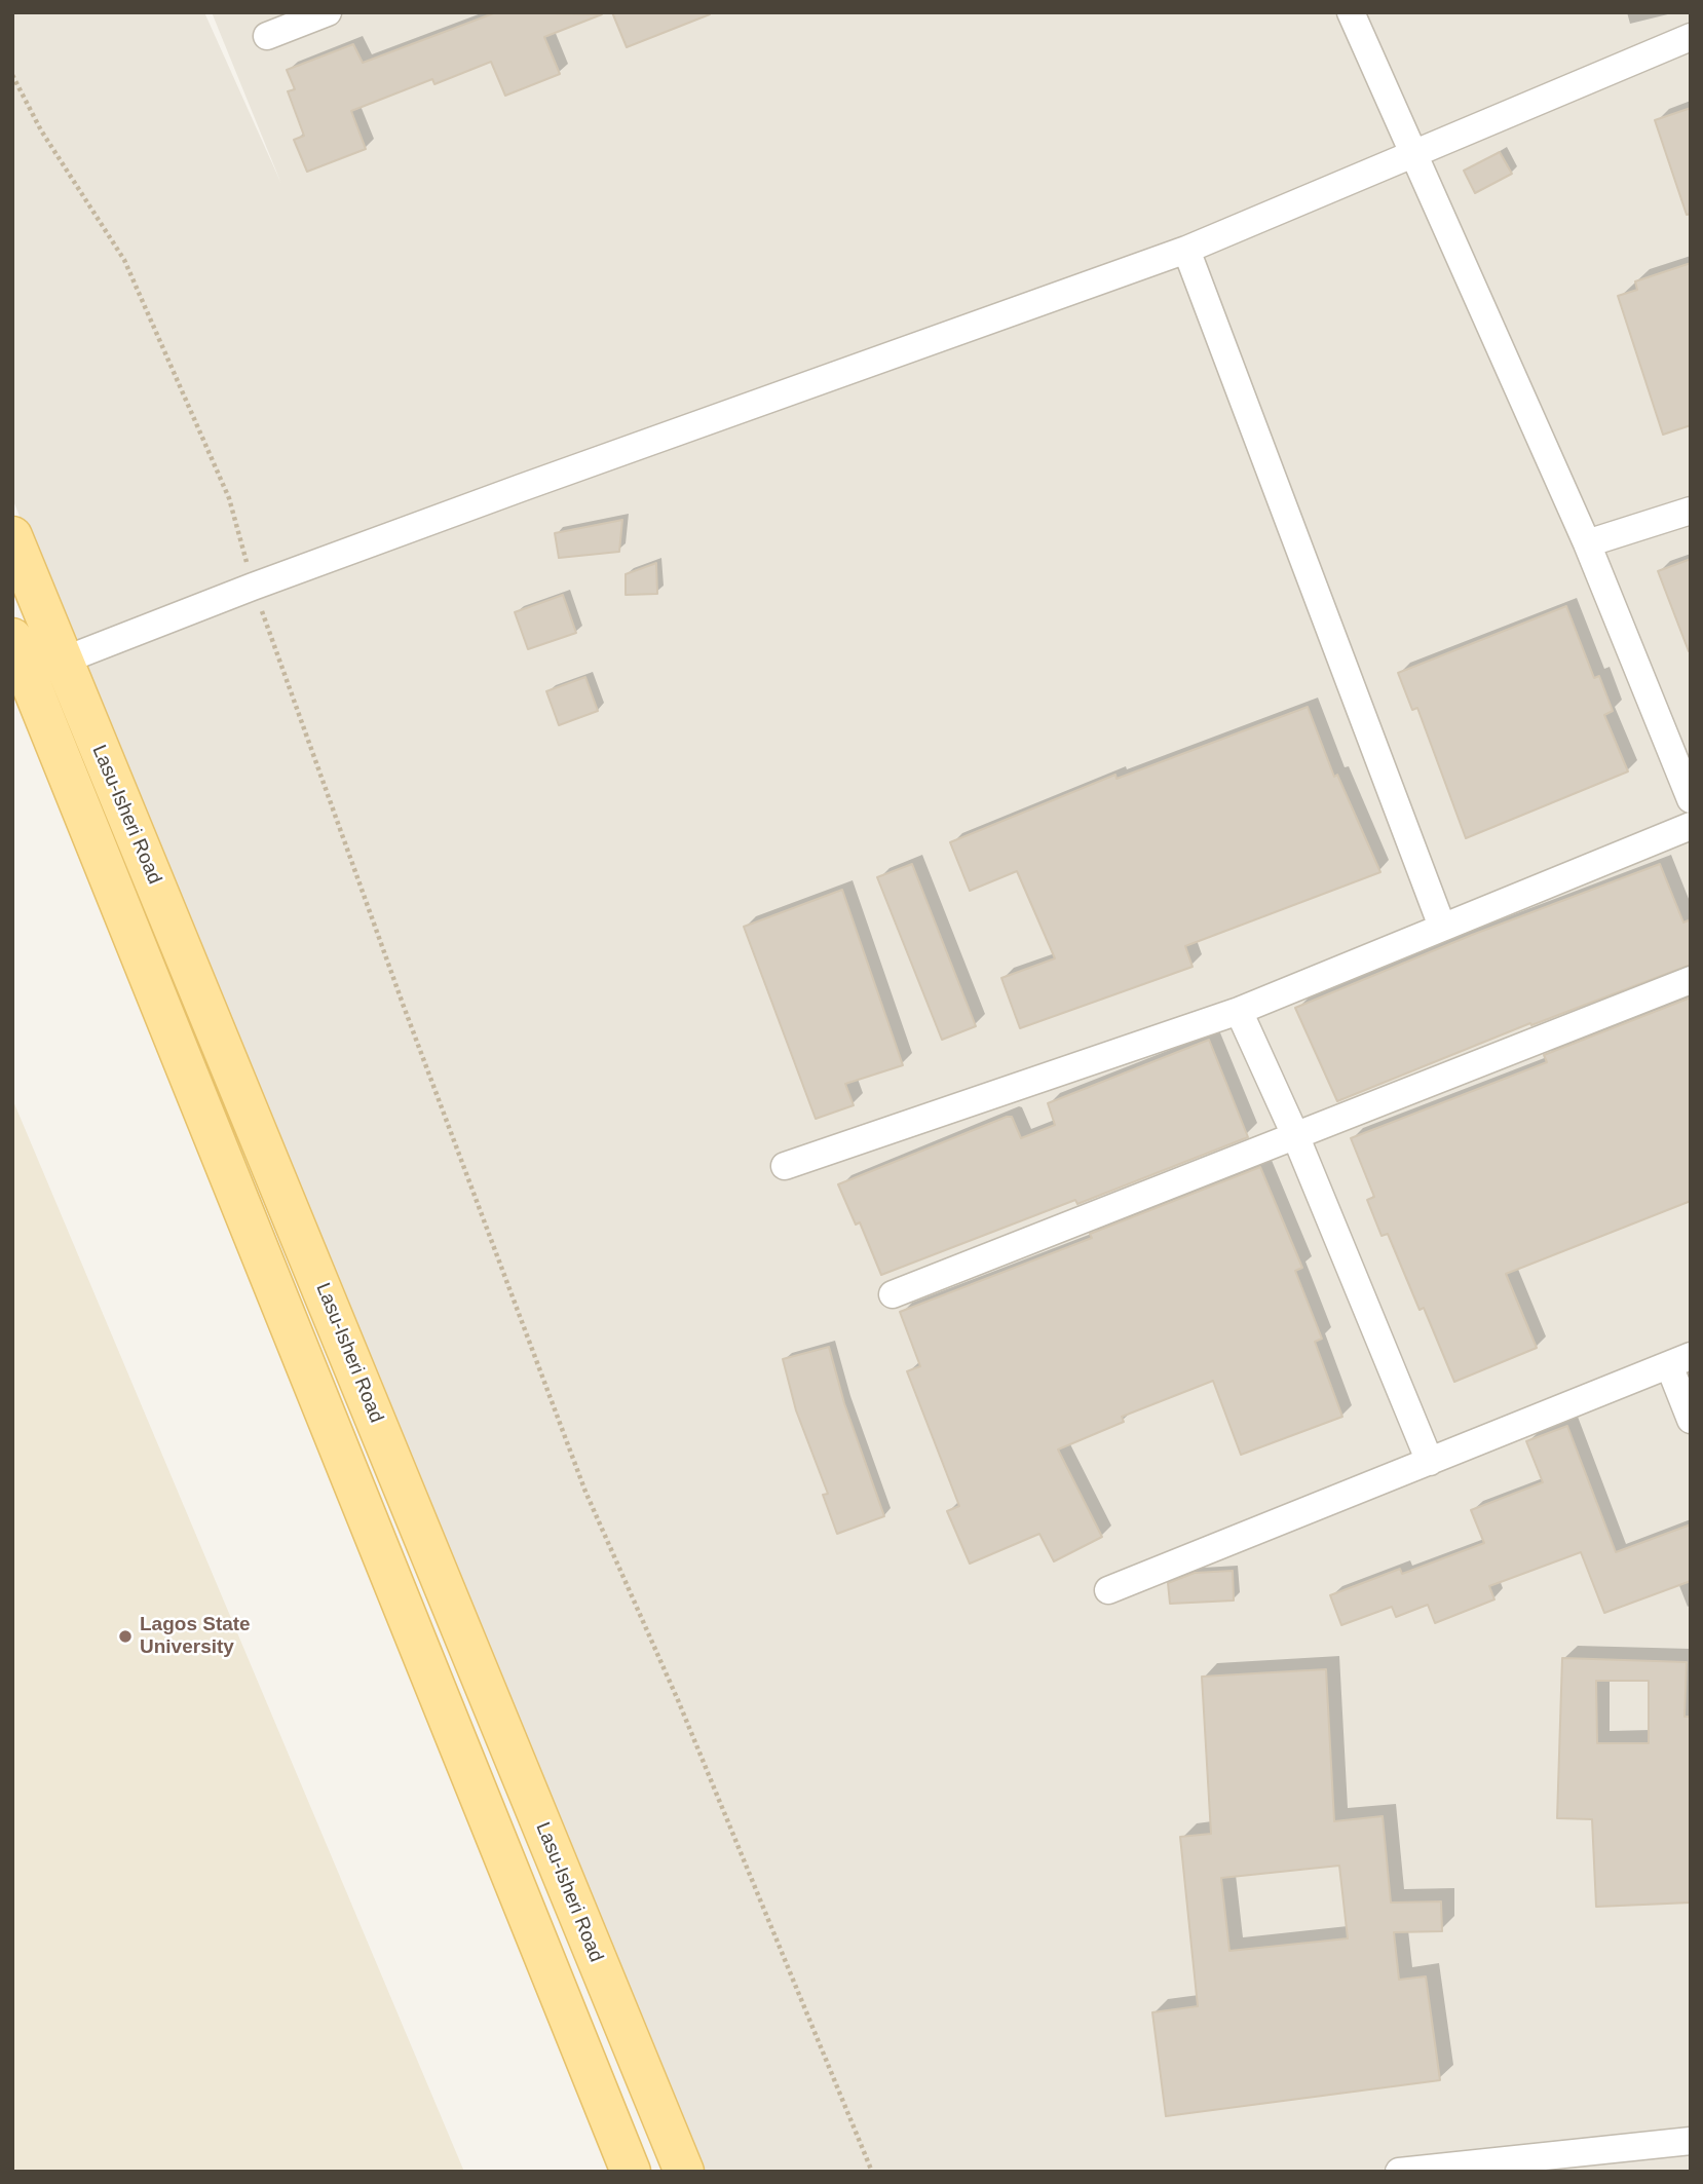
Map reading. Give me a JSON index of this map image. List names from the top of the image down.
{
  "streets": {
    "main road": ["Lasu-Isheri Road"]
  },
  "places": ["Lagos State University"]
}
